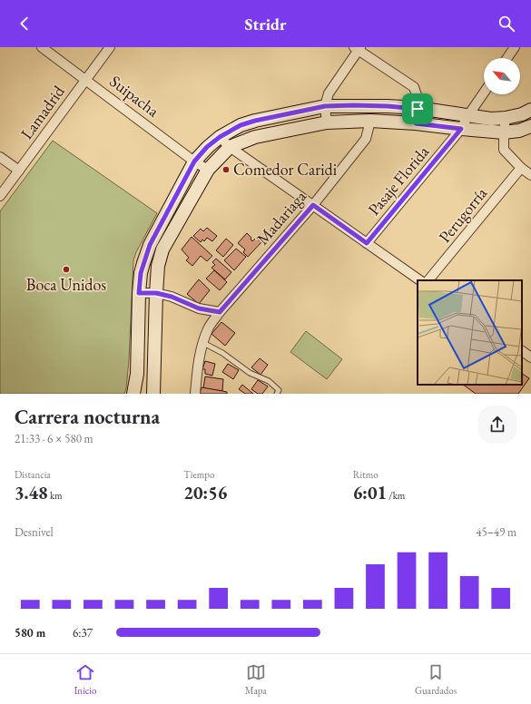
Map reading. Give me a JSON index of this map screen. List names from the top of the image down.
{
  "streets": {
    "street": [
      "Suipacha",
      "Lamadrid",
      "Pasaje Florida",
      "Perugorría",
      "Madariaga"
    ]
  },
  "crossings": [
    ["Suipacha", "Lamadrid"]
  ],
  "places": ["Comedor Caridi", "Boca Unidos"],
  "north": "top left",
  "page": {
    "header": "Stridr",
    "heading": ["Carrera nocturna", "21:33 · 6 × 580 m"],
    "stats": [
      ["Distancia", "3.48 km"],
      ["Tiempo", "20:56"],
      ["Ritmo", "6:01 /km"]
    ],
    "chart": ["Desnivel", "45–49 m"],
    "list": [
      {
        "name": "580 m",
        "note": "6:37"
      }
    ],
    "tabs": ["Inicio", "Mapa", "Guardados"]
  }
}
